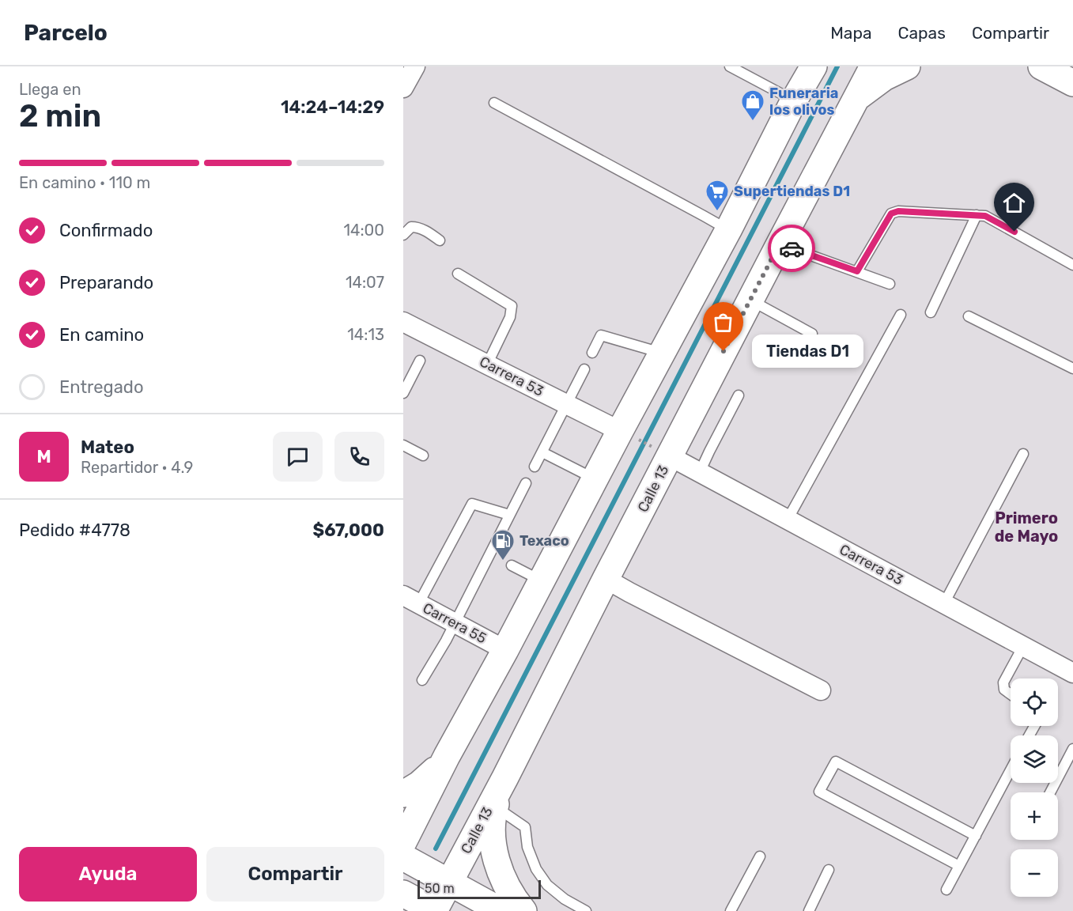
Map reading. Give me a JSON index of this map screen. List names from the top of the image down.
{
  "streets": {
    "main road": ["Calle 13"],
    "street": ["Carrera 53", "Carrera 55"]
  },
  "crossings": [
    ["Carrera 53", "Calle 13"]
  ],
  "districts": ["Primero de Mayo"],
  "places": {
    "shop": ["Funeraria los olivos"],
    "supermarket": ["Supertiendas D1"],
    "other": ["Tiendas D1"],
    "fuel station": ["Texaco"]
  },
  "scale_bar": "50 m",
  "page": {
    "header": "Parcelo",
    "nav": ["Mapa", "Capas", "Compartir"],
    "heading": ["2 min", "Llega en", "14:24–14:29"],
    "panel": [
      "Mateo",
      "Repartidor · 4.9",
      "Pedido #4778",
      "$67,000"
    ],
    "bar": "En camino · 110 m",
    "list": [
      ["Confirmado", "14:00"],
      ["Preparando", "14:07"],
      ["En camino", "14:13"],
      "Entregado"
    ],
    "bubble": "Tiendas D1",
    "round": "M",
    "map_buttons": ["+", "−"],
    "buttons": ["Ayuda", "Compartir"],
    "scale": "50 m"
  }
}
